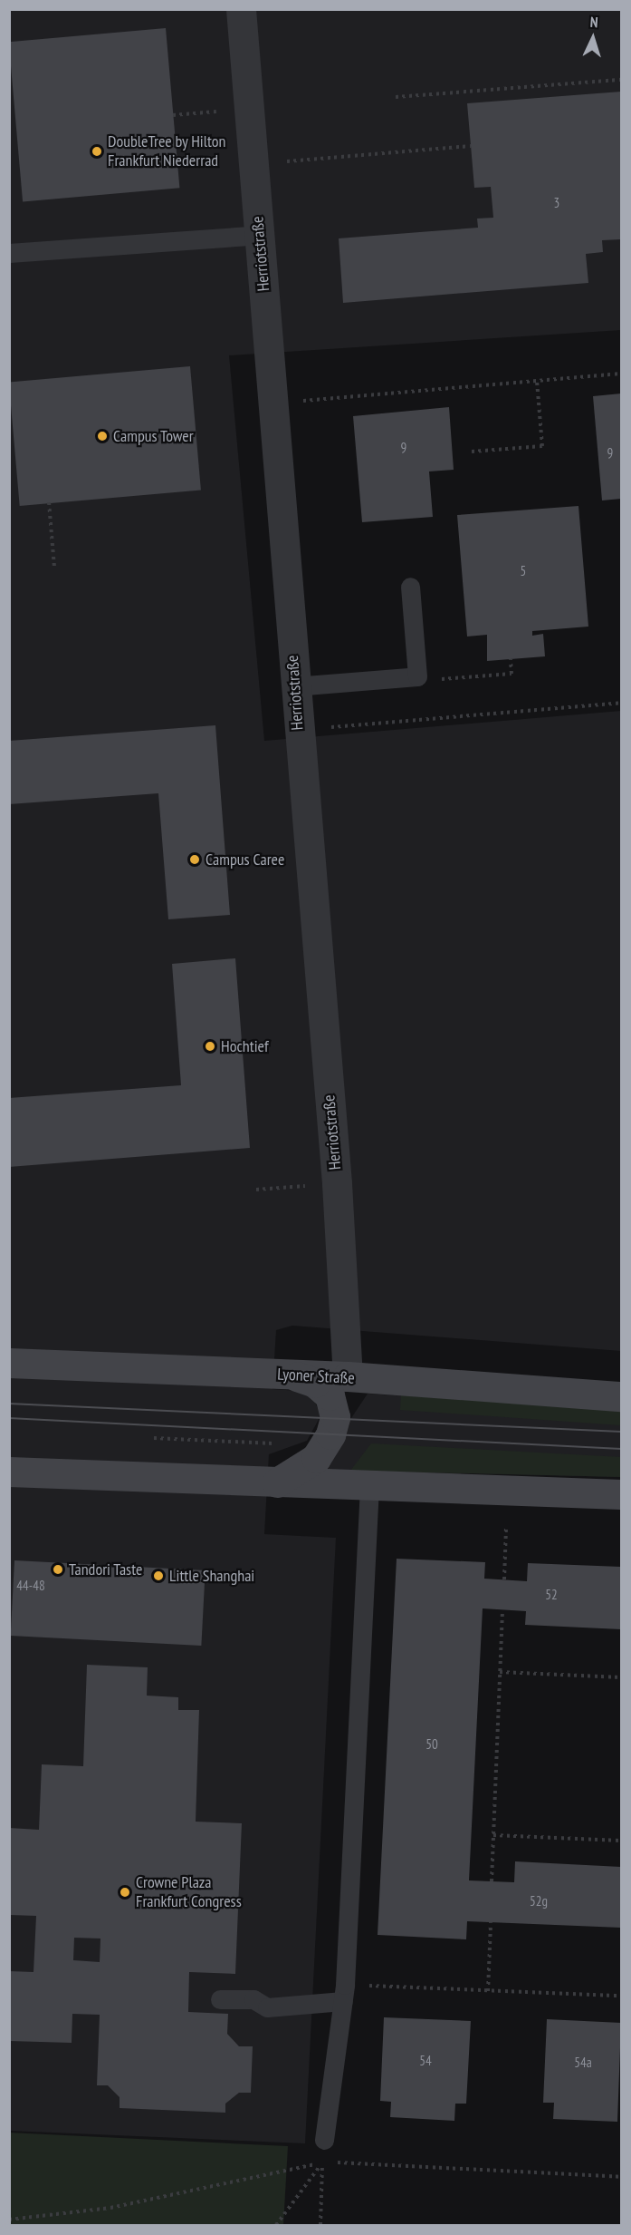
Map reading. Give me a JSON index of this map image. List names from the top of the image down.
{
  "streets": {
    "main road": ["Lyoner Straße"],
    "street": ["Herriotstraße"]
  },
  "crossings": [
    ["Herriotstraße", "Lyoner Straße"]
  ],
  "places": [
    "DoubleTree by Hilton Frankfurt Niederrad",
    "Campus Tower",
    "Campus Caree",
    "Hochtief",
    "Tandori Taste",
    "Little Shanghai",
    "Crowne Plaza Frankfurt Congress"
  ],
  "house_numbers": [
    "3",
    "9",
    "9",
    "5",
    "44-48",
    "52",
    "50",
    "52g",
    "54",
    "54a"
  ],
  "north": "top"
}
